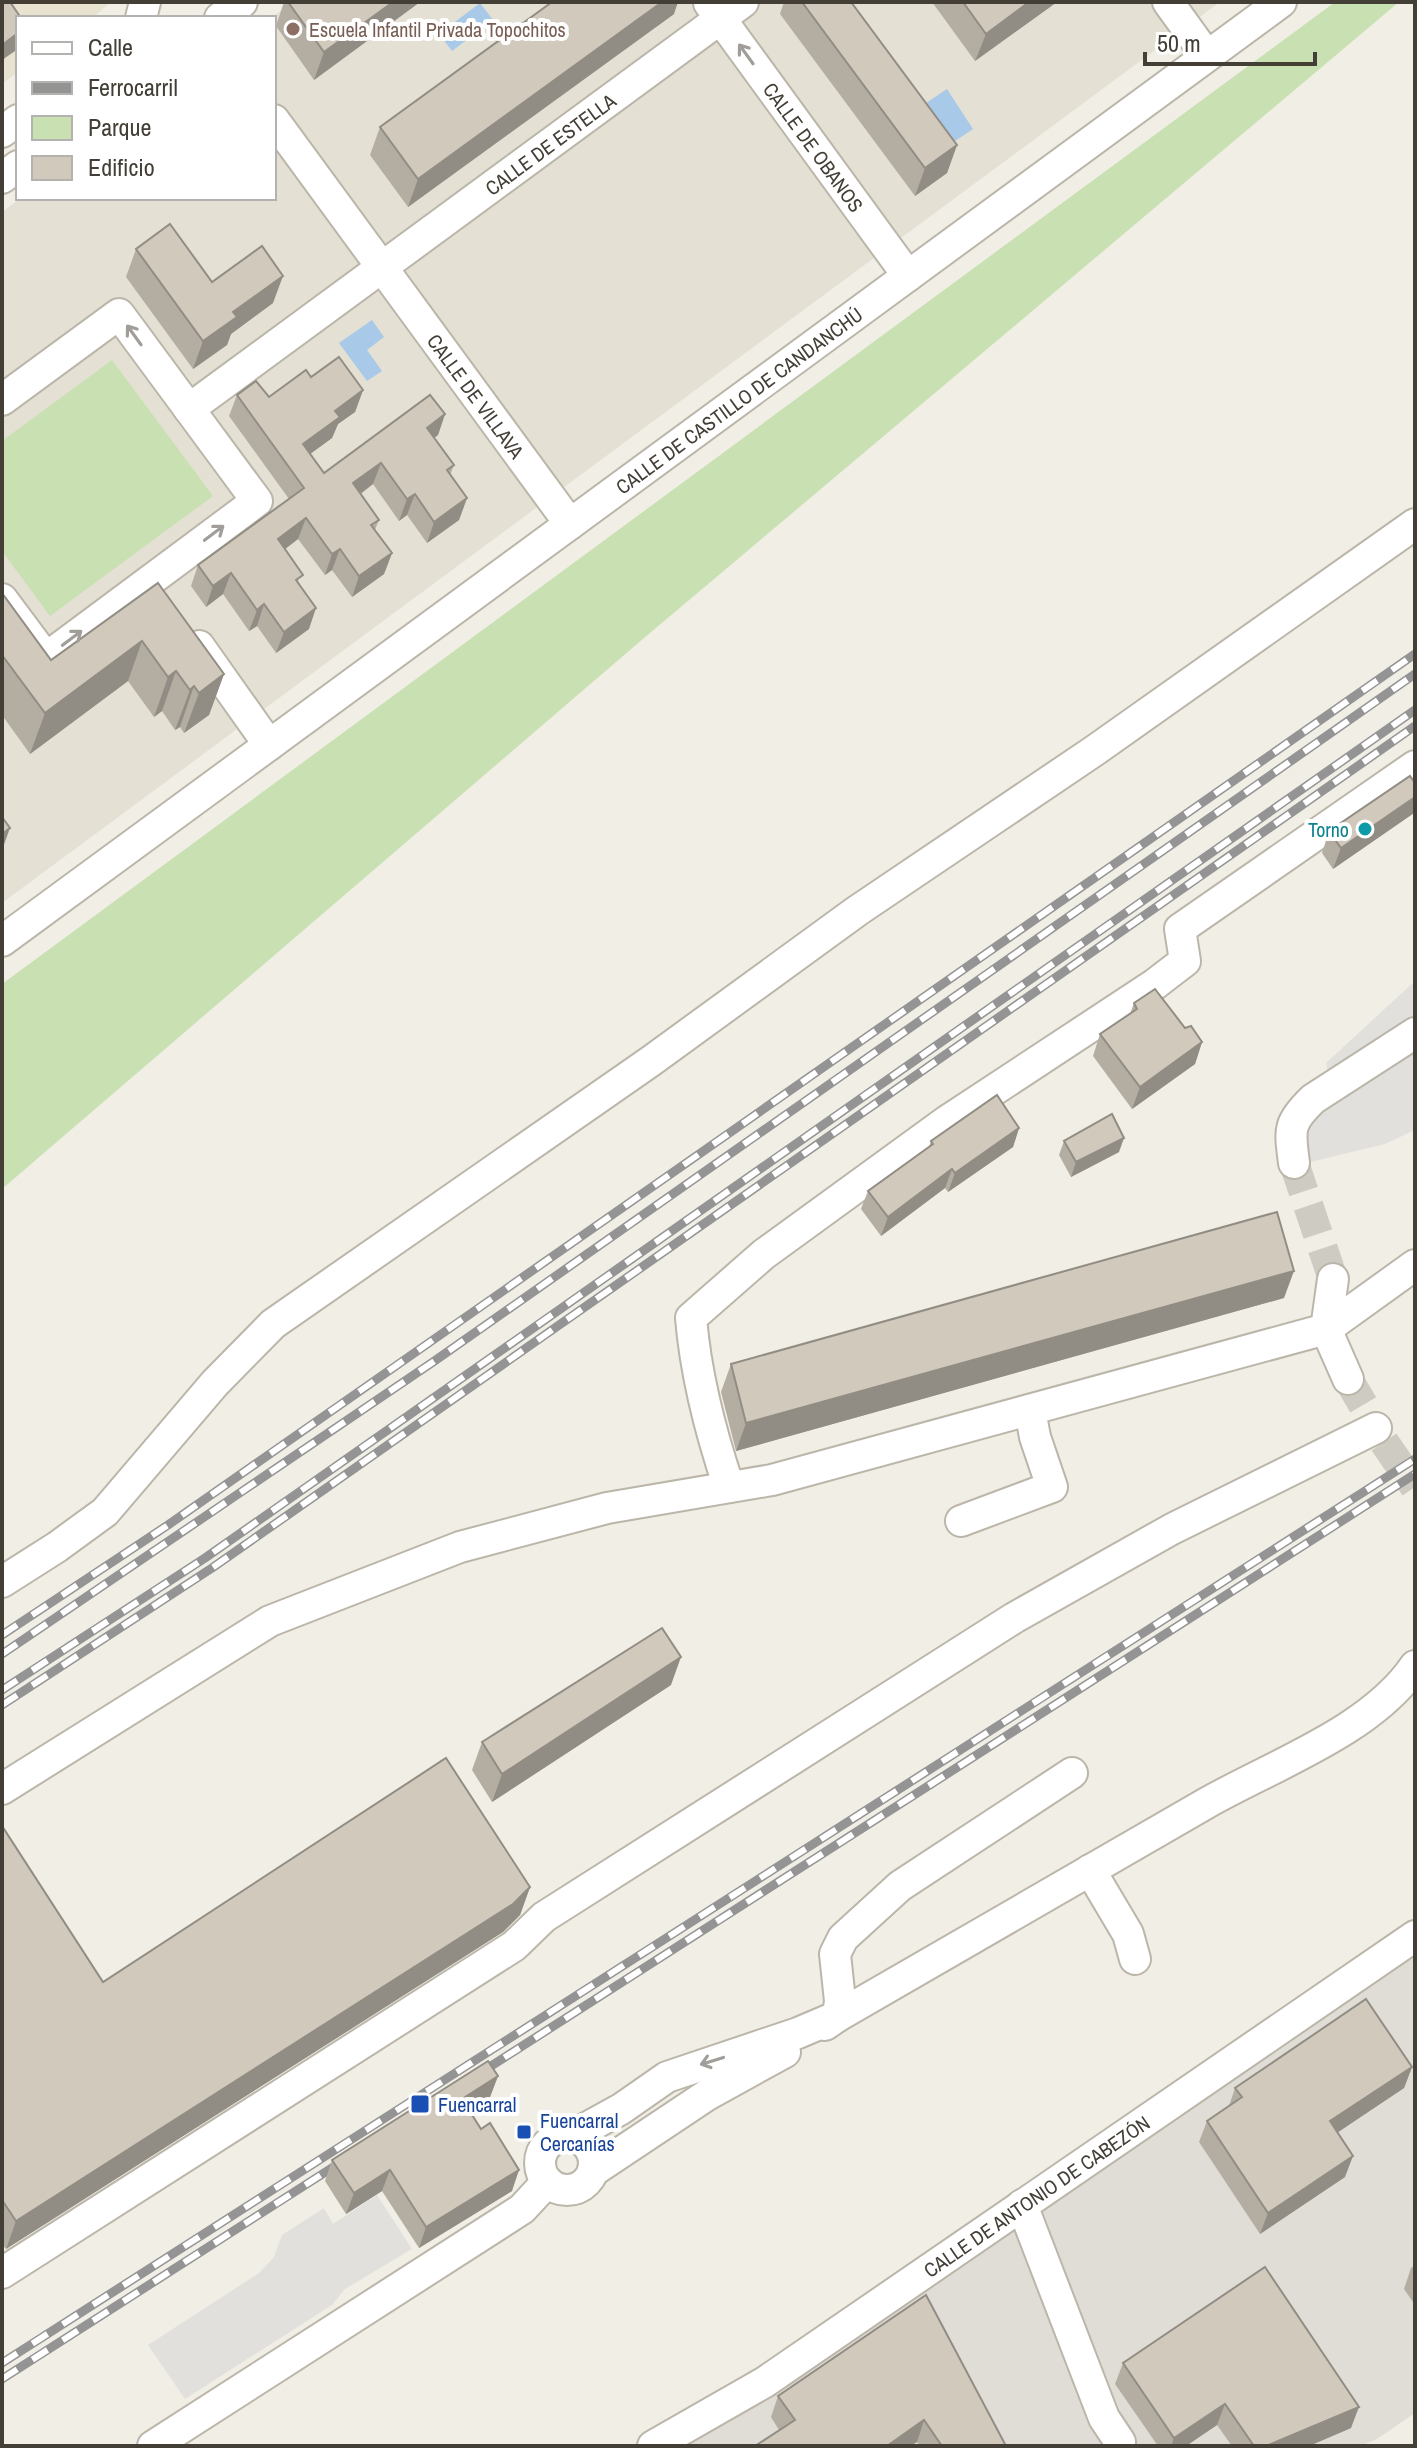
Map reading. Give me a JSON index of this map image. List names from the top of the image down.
{
  "streets": {
    "street": [
      "CALLE DE ESTELLA",
      "CALLE DE OBANOS",
      "CALLE DE VILLAVA",
      "CALLE DE CASTILLO DE CANDANCHÚ",
      "CALLE DE ANTONIO DE CABEZÓN"
    ]
  },
  "crossings": [
    ["CALLE DE ESTELLA", "CALLE DE OBANOS"],
    ["CALLE DE ESTELLA", "CALLE DE VILLAVA"],
    ["CALLE DE OBANOS", "CALLE DE CASTILLO DE CANDANCHÚ"],
    ["CALLE DE VILLAVA", "CALLE DE CASTILLO DE CANDANCHÚ"]
  ],
  "one_way": ["CALLE DE OBANOS"],
  "places": {
    "other": ["Escuela Infantil Privada Topochitos", "Torno"],
    "transit": ["Fuencarral", "Fuencarral Cercanías"]
  },
  "legend": [
    "Calle",
    "Ferrocarril",
    "Parque",
    "Edificio"
  ],
  "scale_bar": "50 m"
}
